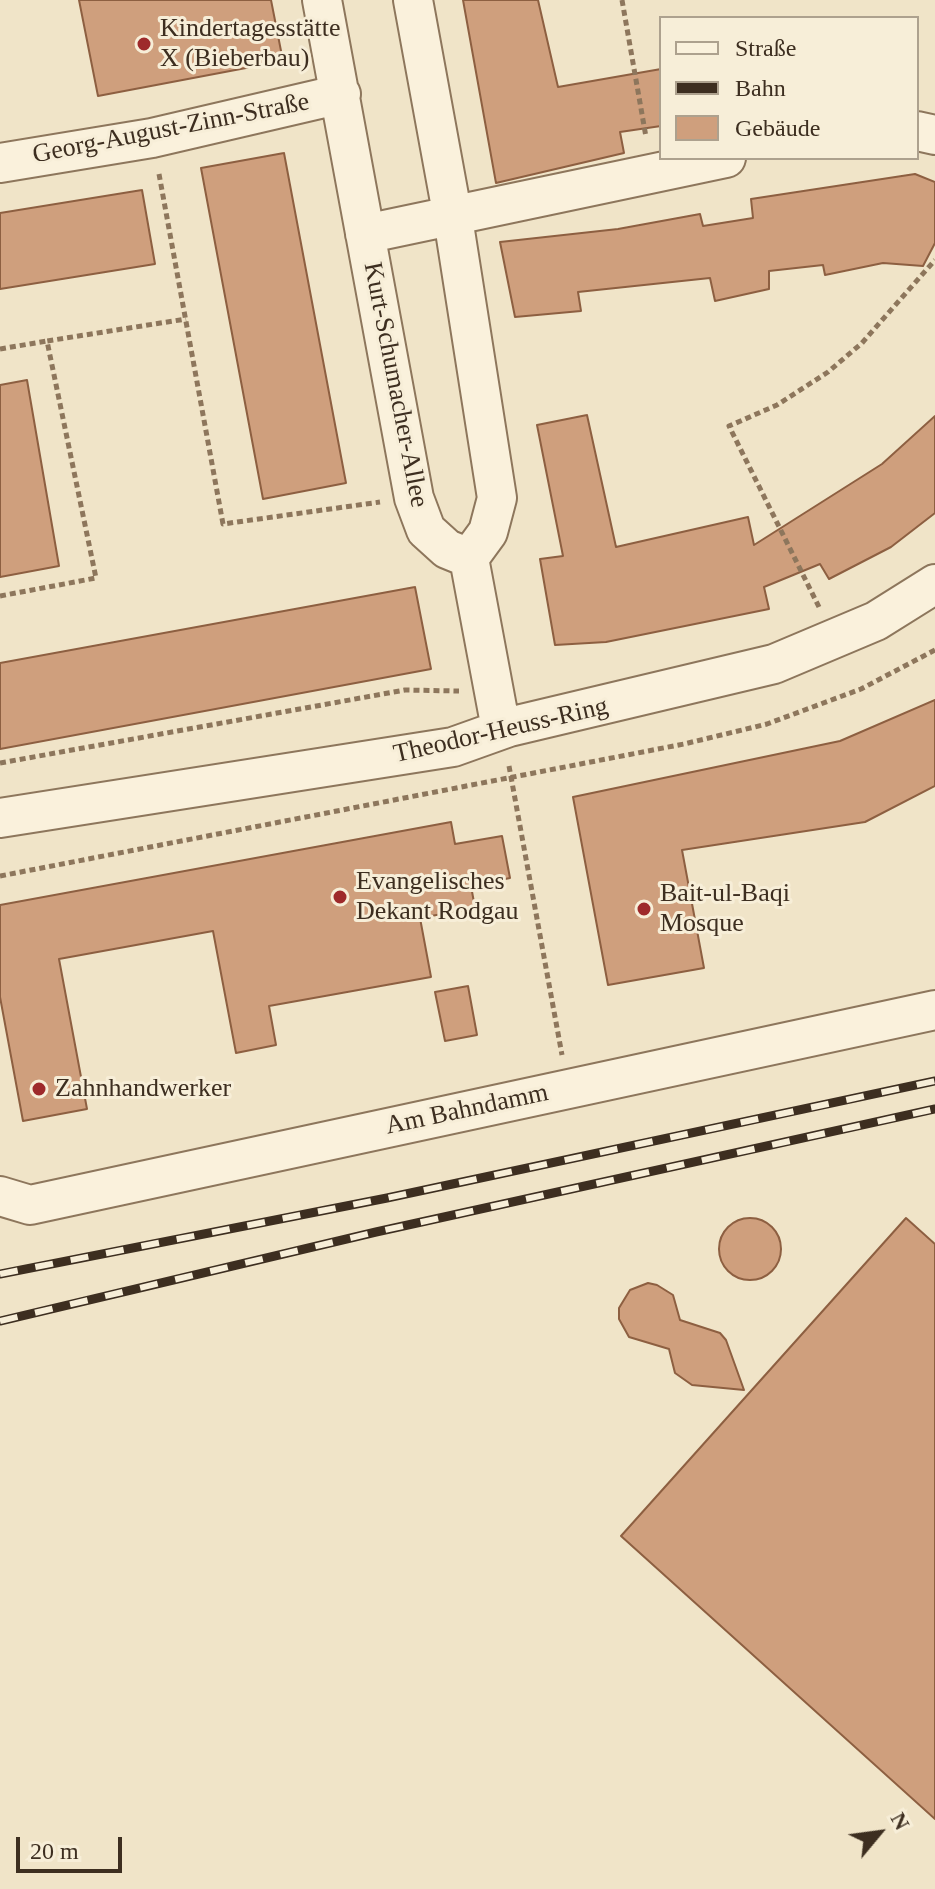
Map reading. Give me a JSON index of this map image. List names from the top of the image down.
{
  "streets": {
    "street": [
      "Georg-August-Zinn-Straße",
      "Kurt-Schumacher-Allee",
      "Theodor-Heuss-Ring",
      "Am Bahndamm"
    ]
  },
  "crossings": [
    ["Georg-August-Zinn-Straße", "Kurt-Schumacher-Allee"]
  ],
  "places": [
    "Kindertagesstätte X (Bieberbau)",
    "Evangelisches Dekant Rodgau",
    "Bait-ul-Baqi Mosque",
    "Zahnhandwerker"
  ],
  "legend": ["Straße", "Bahn", "Gebäude"],
  "scale_bar": "20 m",
  "north": "top right"
}
